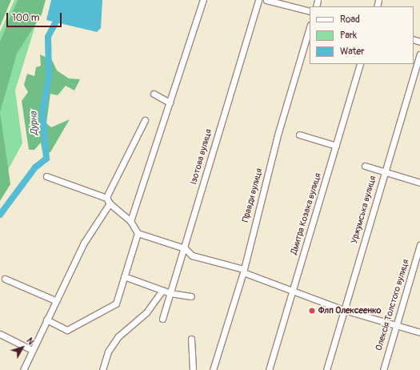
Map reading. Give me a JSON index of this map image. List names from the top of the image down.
{
  "streets": {
    "street": [
      "Ізотова вулиця",
      "Правди вулиця",
      "Уржумська вулиця",
      "Дмитра Козака вулиця",
      "Олексія Толстого вулиця"
    ]
  },
  "water": ["Дурна"],
  "places": ["Флп Олексеенко"],
  "legend": ["Road", "Park", "Water"],
  "scale_bar": "100 m",
  "north": "top right"
}
